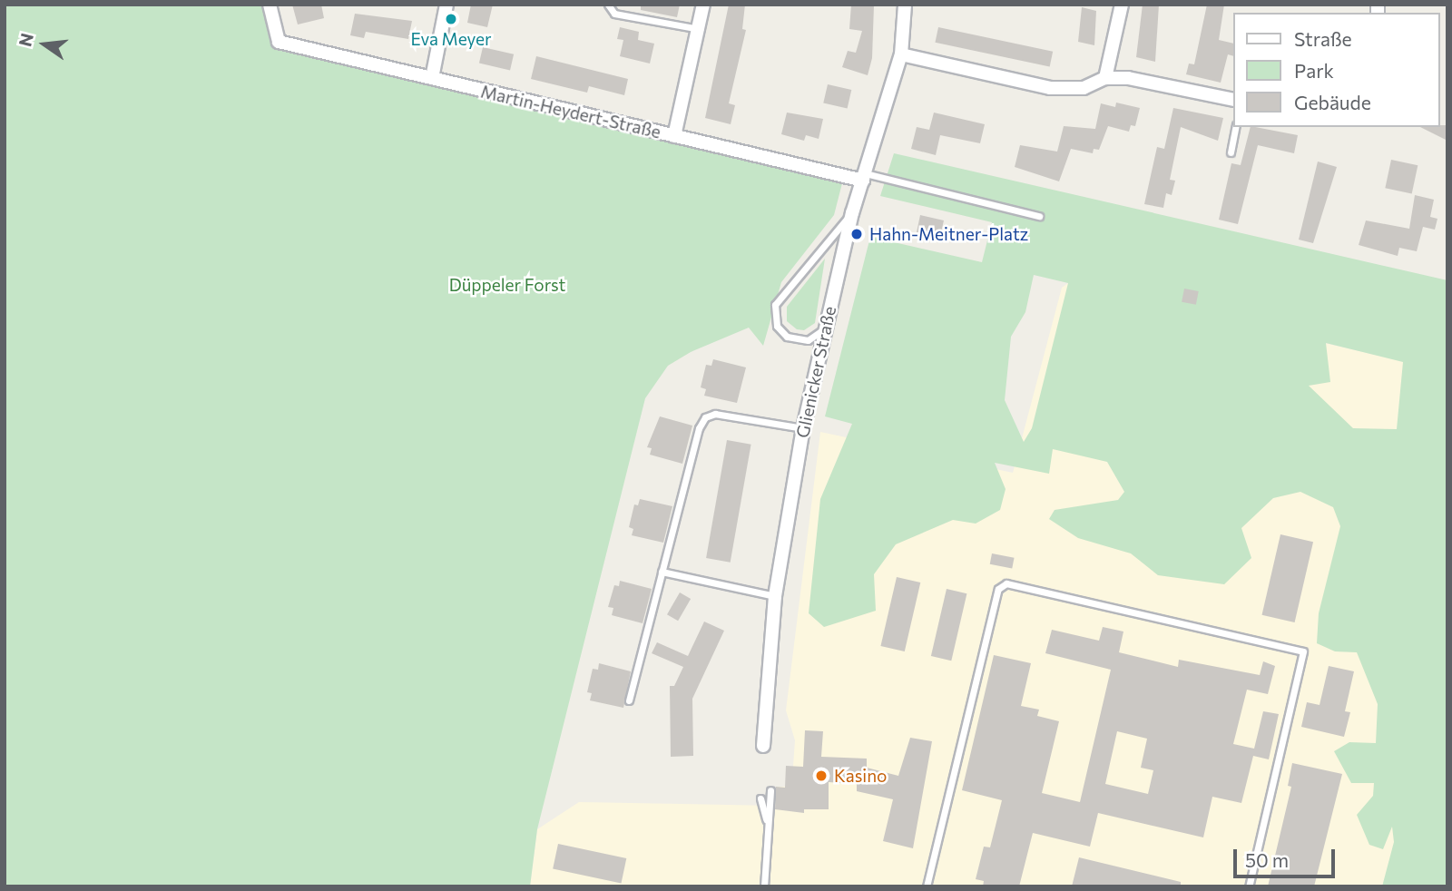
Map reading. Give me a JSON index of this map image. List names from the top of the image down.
{
  "streets": {
    "street": ["Martin-Heydert-Straße", "Glienicker Straße"]
  },
  "crossings": [
    ["Martin-Heydert-Straße", "Glienicker Straße"]
  ],
  "parks": ["Düppeler Forst"],
  "places": ["Eva Meyer", "Hahn-Meitner-Platz", "Kasino"],
  "legend": ["Straße", "Park", "Gebäude"],
  "scale_bar": "50 m",
  "north": "left"
}
